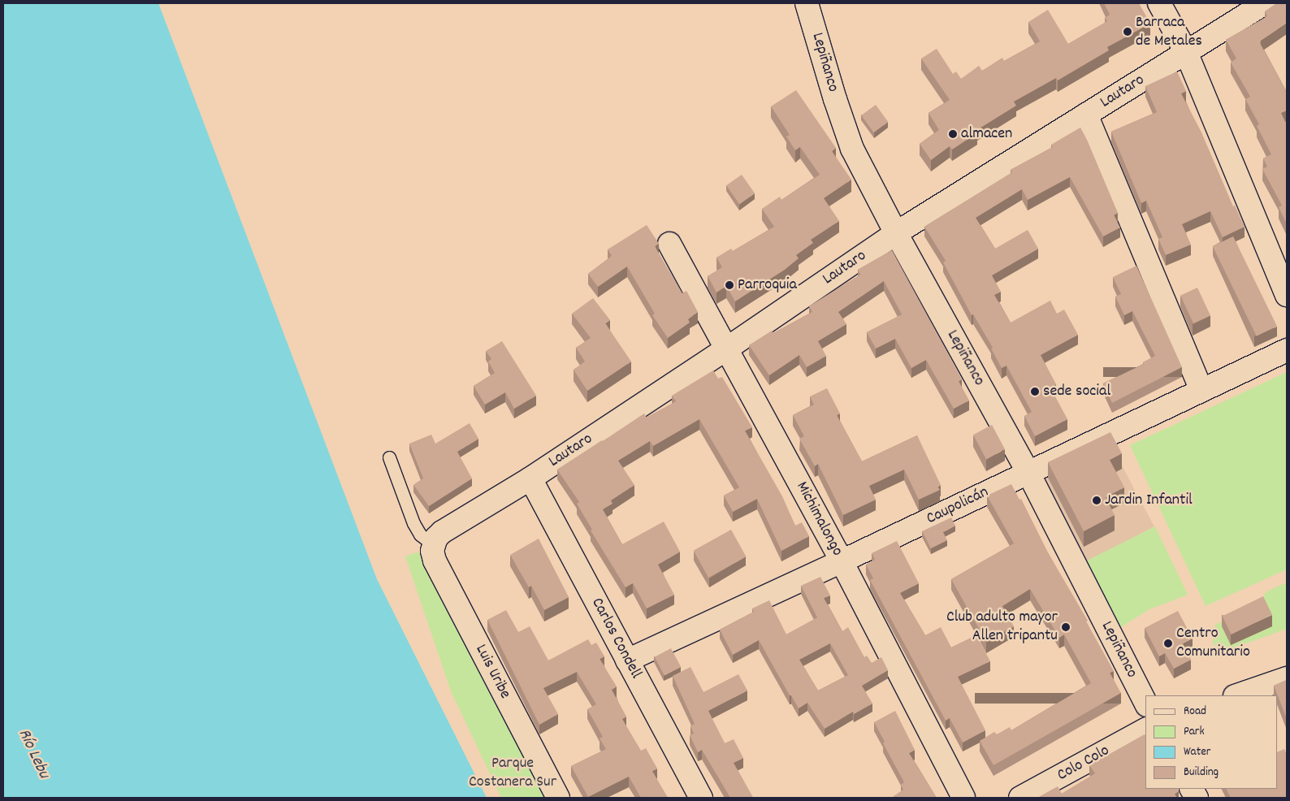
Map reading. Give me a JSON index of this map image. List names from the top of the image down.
{
  "streets": {
    "street": [
      "Lepiñanco",
      "Lautaro",
      "Caupolicán",
      "Michimalongo",
      "Carlos Condell",
      "Luis Uribe",
      "Colo Colo"
    ]
  },
  "crossings": [
    ["Lepiñanco", "Lautaro"],
    ["Lepiñanco", "Caupolicán"],
    ["Lautaro", "Michimalongo"],
    ["Lautaro", "Carlos Condell"],
    ["Lautaro", "Luis Uribe"],
    ["Caupolicán", "Michimalongo"],
    ["Caupolicán", "Carlos Condell"]
  ],
  "water": ["Río Lebu"],
  "parks": ["Parque Costanera Sur"],
  "places": [
    "Barraca de Metales",
    "almacen",
    "Parroquia",
    "sede social",
    "Jardin Infantil",
    "Club adulto mayor Allen tripantu",
    "Centro Comunitario"
  ],
  "legend": [
    "Road",
    "Park",
    "Water",
    "Building"
  ]
}
